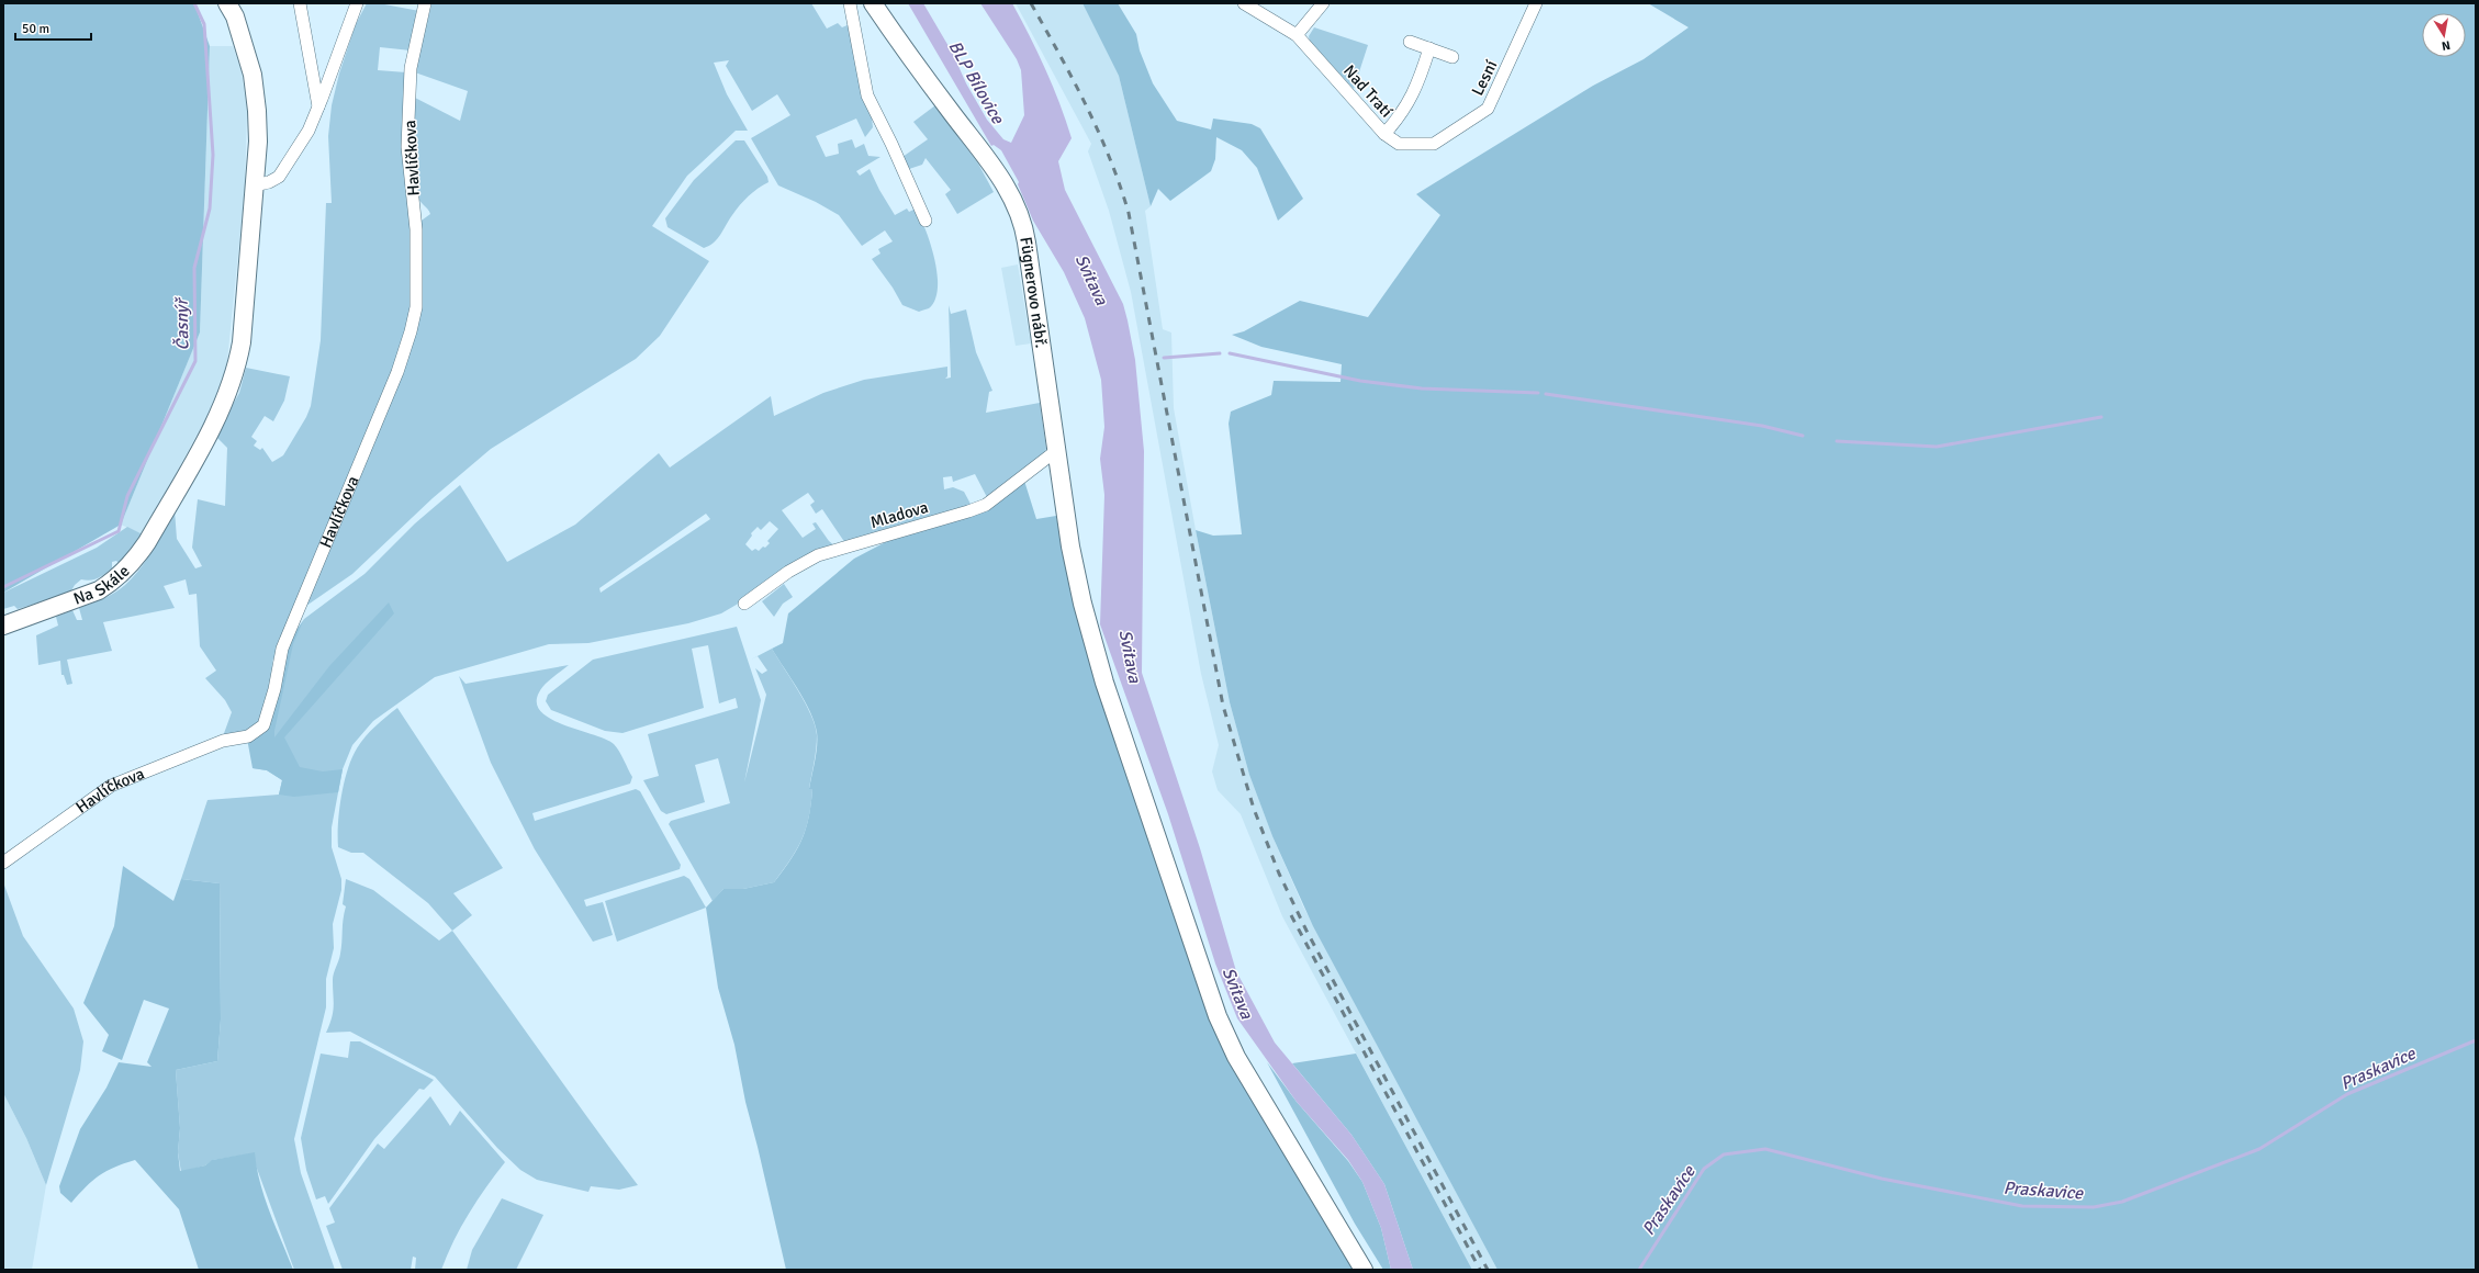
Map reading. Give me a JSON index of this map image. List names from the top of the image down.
{
  "streets": {
    "street": [
      "Lesní",
      "Nad Tratí",
      "Havlíčkova",
      "Fügnerovo nábř.",
      "Mladova",
      "Na Skále"
    ]
  },
  "crossings": [
    ["Lesní", "Nad Tratí"],
    ["Fügnerovo nábř.", "Mladova"]
  ],
  "water": [
    "BLP Bílovice",
    "Svitava",
    "Časnýř",
    "Praskavice"
  ],
  "scale_bar": "50 m",
  "north": "bottom"
}
